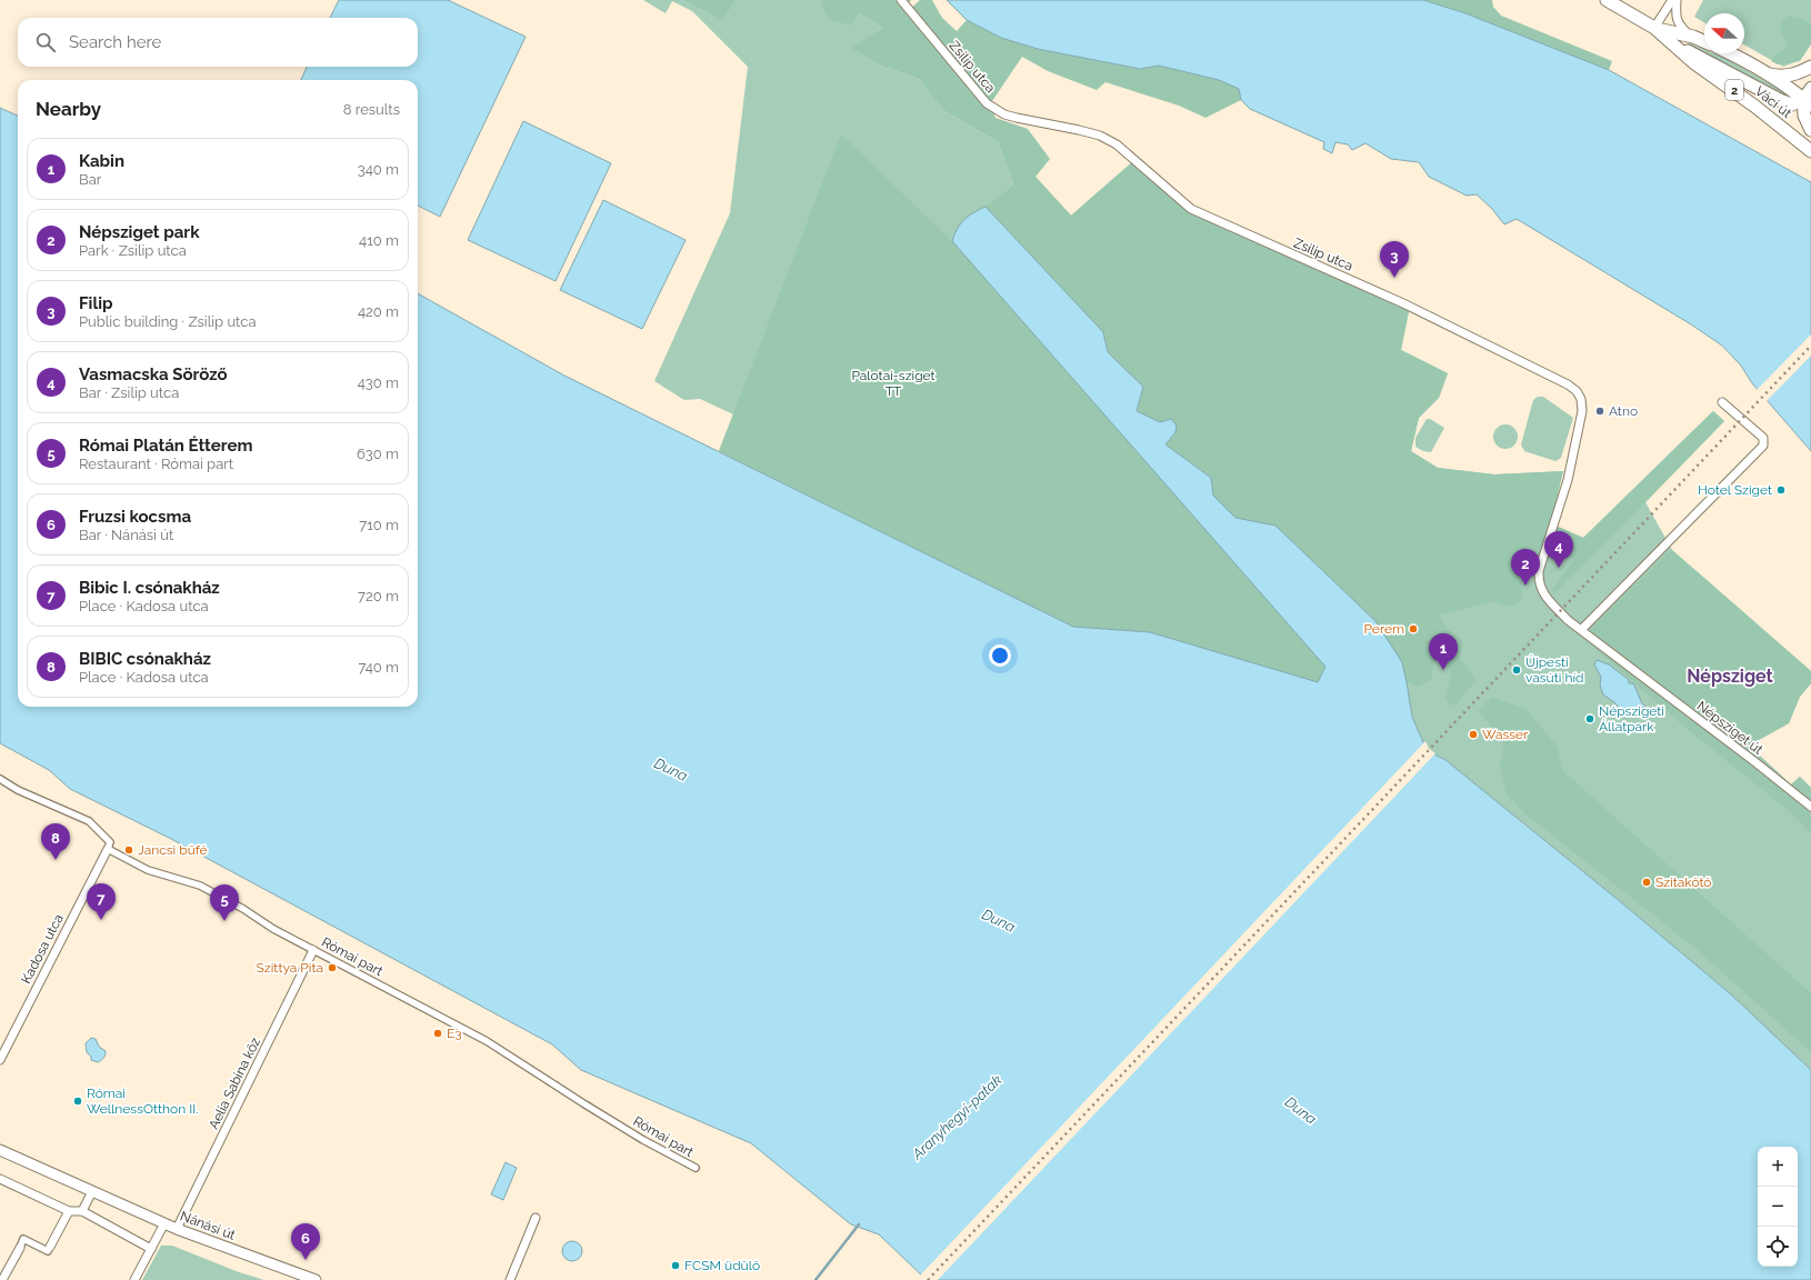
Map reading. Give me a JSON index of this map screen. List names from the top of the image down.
{
  "streets": {
    "main road": ["2", "Váci út"],
    "street": [
      "Zsilip utca",
      "Népsziget út",
      "Kadosa utca",
      "Római part",
      "Aelia Sabina köz",
      "Nánási út"
    ]
  },
  "crossings": [
    ["Zsilip utca", "Népsziget út"],
    ["Kadosa utca", "Római part"],
    ["Római part", "Aelia Sabina köz"],
    ["Aelia Sabina köz", "Nánási út"]
  ],
  "districts": ["Népsziget"],
  "water": ["Duna", "Aranyhegyi-patak"],
  "parks": ["Palotai-sziget TT"],
  "places": [
    "Atno",
    "Hotel Sziget",
    "Perem",
    "Újpesti vasúti híd",
    "Népszigeti Állatpark",
    "Wasser",
    "Jancsi büfé",
    "Szitakötő",
    "Szittya Pita",
    "E3",
    "Római WellnessOtthon II.",
    "FCSM üdülő"
  ],
  "north": "left",
  "page": {
    "search": "Search here",
    "heading": ["Nearby", "8 results"],
    "list": [
      {
        "mark": "1",
        "name": "Kabin",
        "note": "Bar",
        "value": "340 m"
      },
      {
        "mark": "2",
        "name": "Népsziget park",
        "note": "Park · Zsilip utca",
        "value": "410 m"
      },
      {
        "mark": "3",
        "name": "Filip",
        "note": "Public building · Zsilip utca",
        "value": "420 m"
      },
      {
        "mark": "4",
        "name": "Vasmacska Söröző",
        "note": "Bar · Zsilip utca",
        "value": "430 m"
      },
      {
        "mark": "5",
        "name": "Római Platán Étterem",
        "note": "Restaurant · Római part",
        "value": "630 m"
      },
      {
        "mark": "6",
        "name": "Fruzsi kocsma",
        "note": "Bar · Nánási út",
        "value": "710 m"
      },
      {
        "mark": "7",
        "name": "Bibic I. csónakház",
        "note": "Place · Kadosa utca",
        "value": "720 m"
      },
      {
        "mark": "8",
        "name": "BIBIC csónakház",
        "note": "Place · Kadosa utca",
        "value": "740 m"
      }
    ],
    "pins": [
      "3",
      "4",
      "2",
      "1",
      "8",
      "7",
      "5",
      "6"
    ],
    "map_buttons": ["+", "−"]
  }
}
